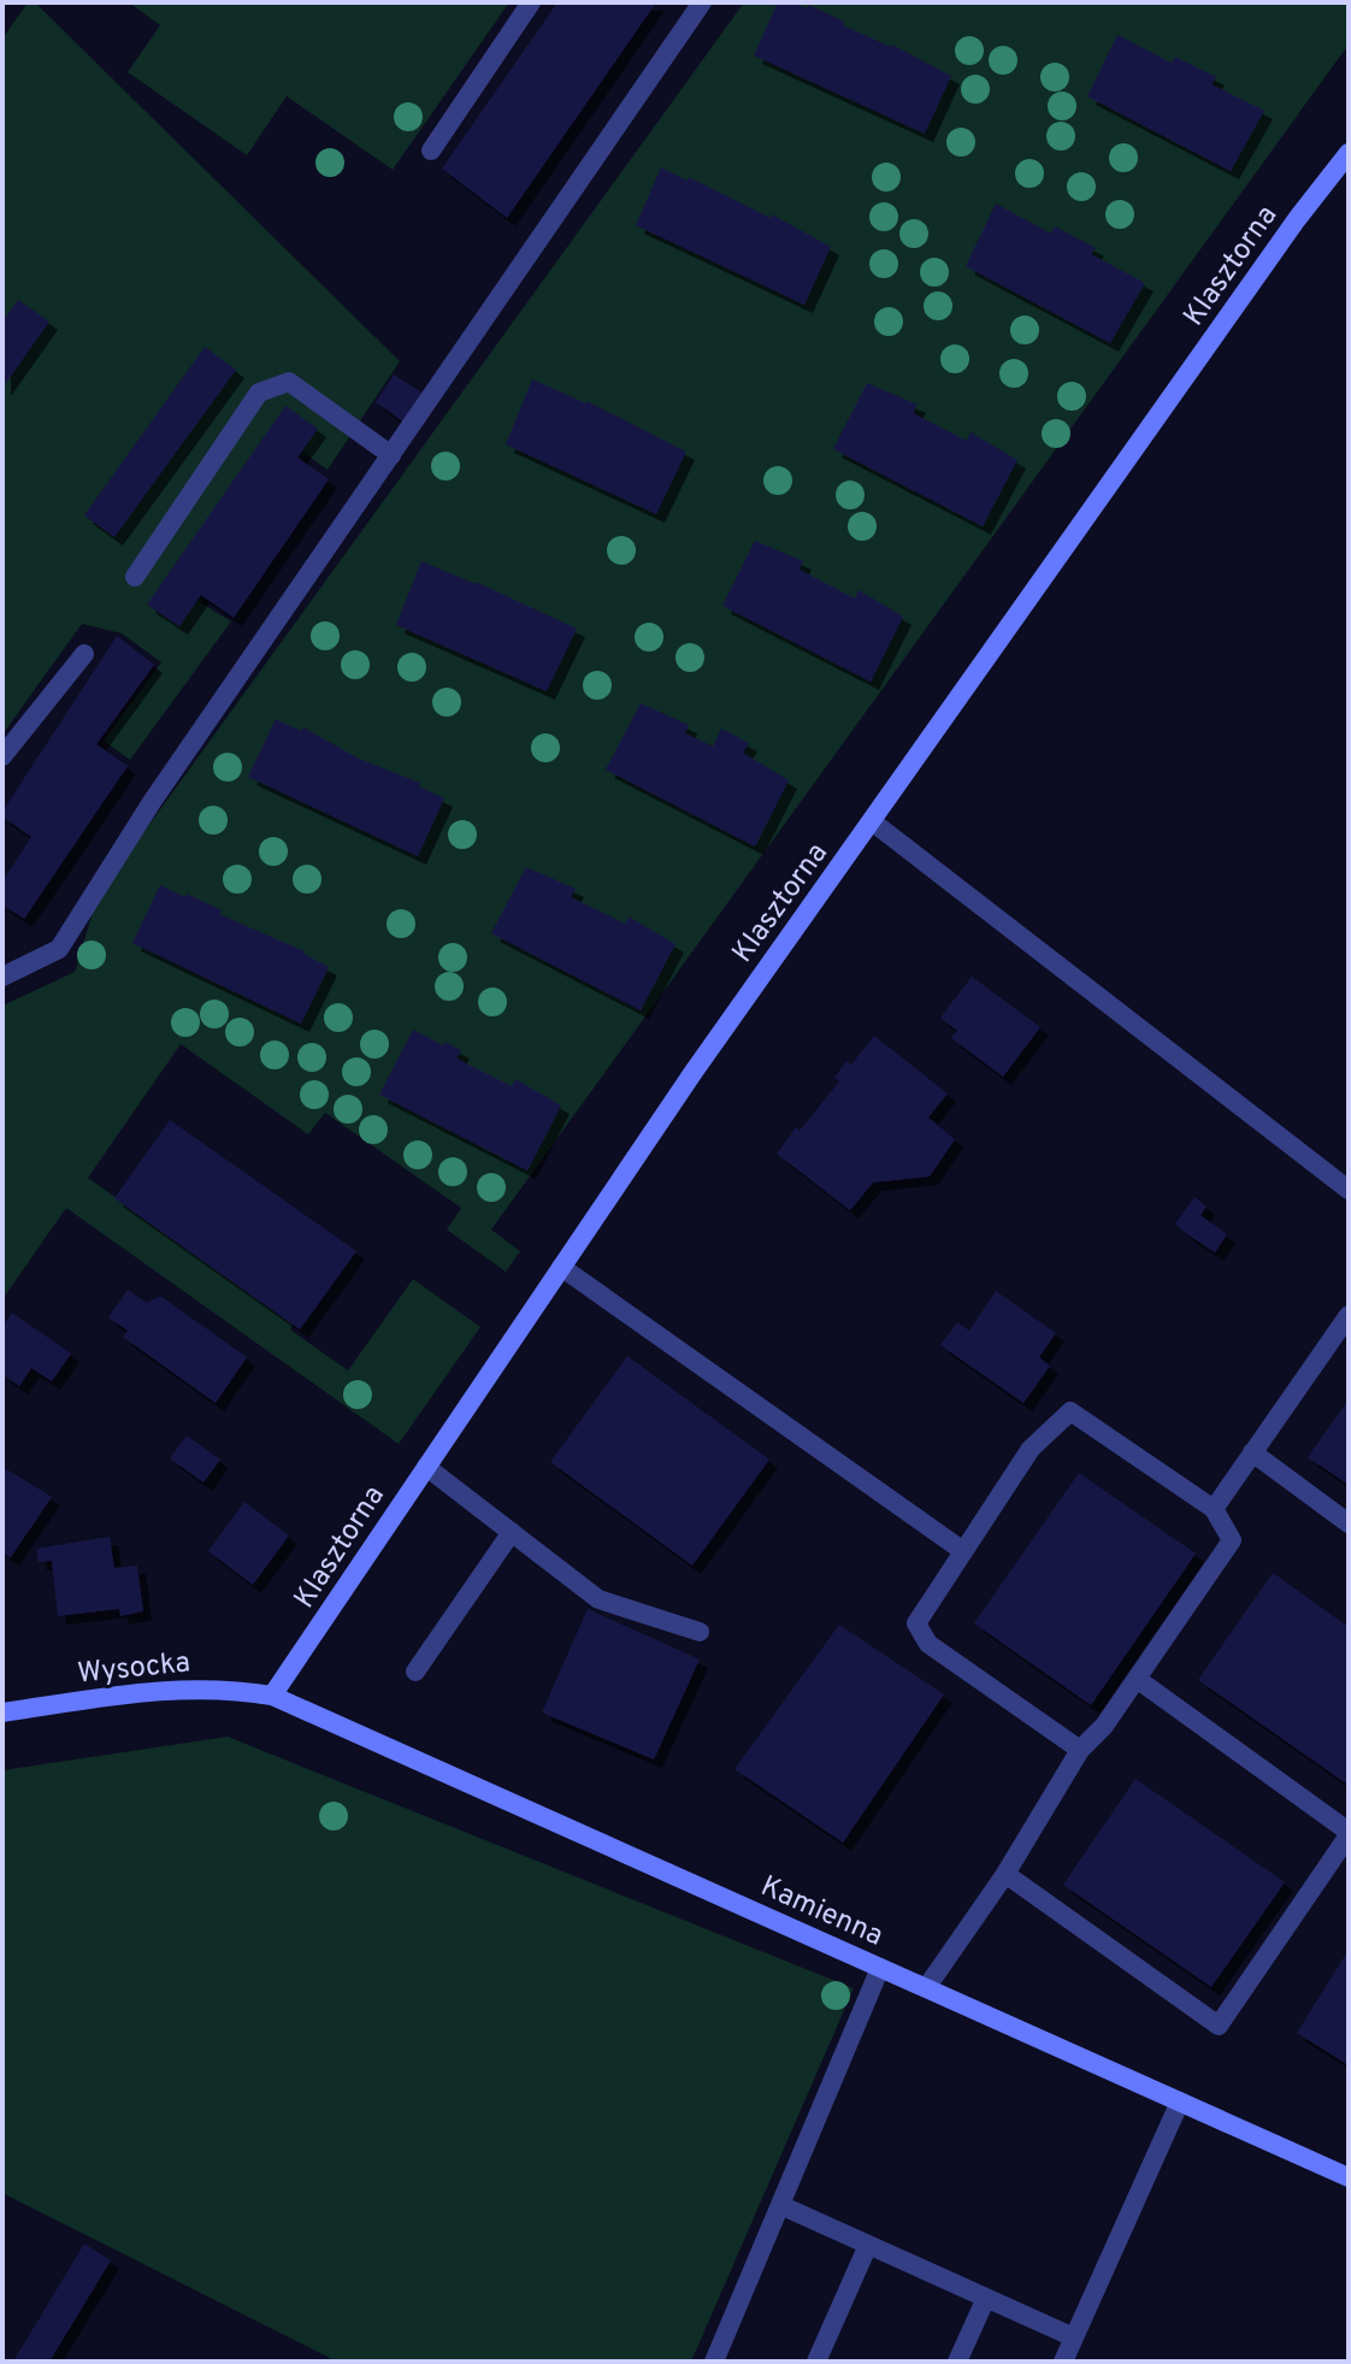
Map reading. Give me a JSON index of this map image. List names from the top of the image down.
{
  "streets": {
    "street": ["Klasztorna", "Wysocka", "Kamienna"]
  },
  "crossings": [
    ["Klasztorna", "Wysocka"],
    ["Klasztorna", "Kamienna"],
    ["Wysocka", "Kamienna"]
  ]
}
